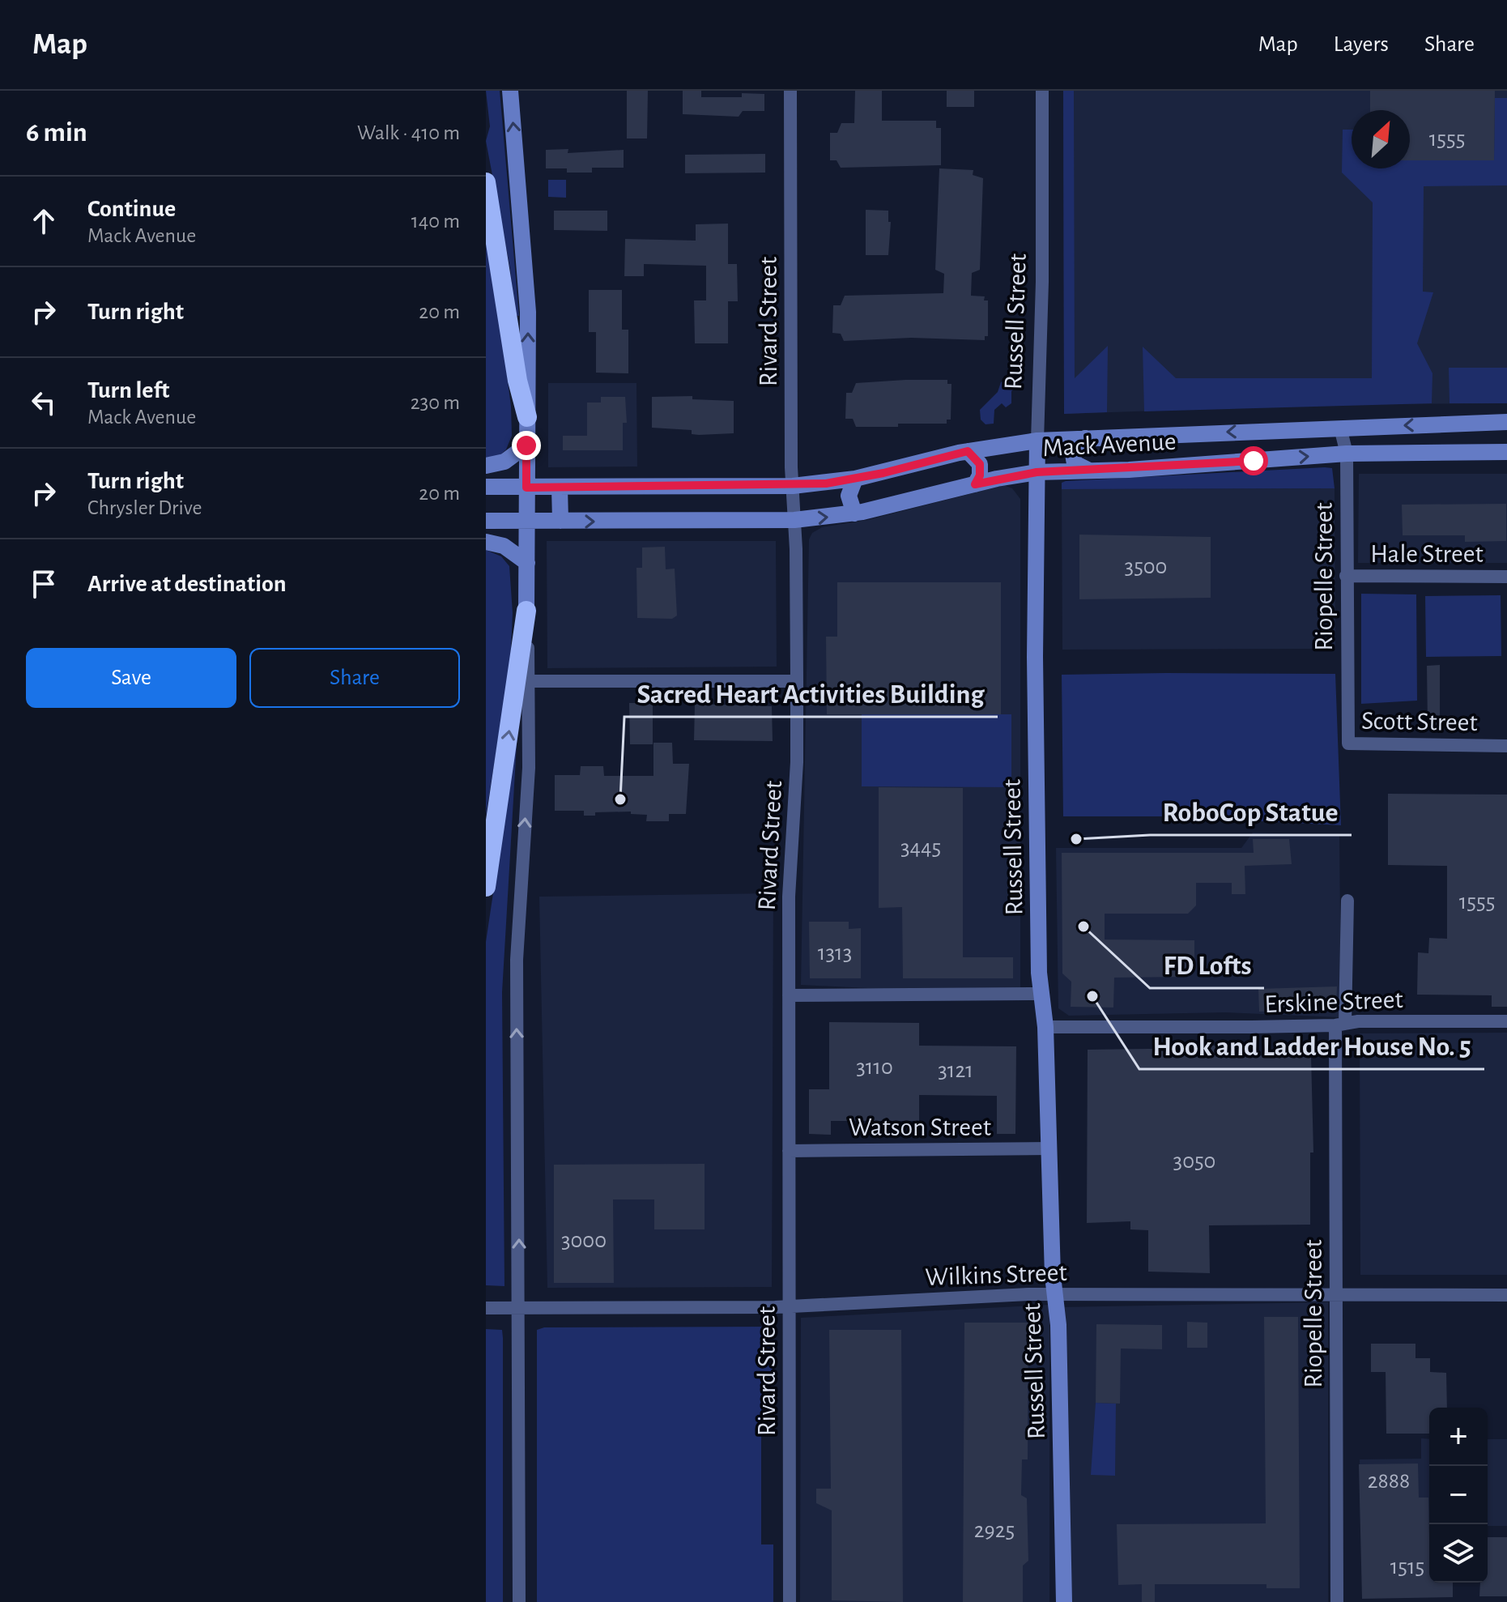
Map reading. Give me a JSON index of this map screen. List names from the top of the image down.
{
  "streets": {
    "main road": ["Russell Street", "Mack Avenue"],
    "street": [
      "Rivard Street",
      "Hale Street",
      "Riopelle Street",
      "Scott Street",
      "Erskine Street",
      "Watson Street",
      "Wilkins Street"
    ]
  },
  "crossings": [
    ["Rivard Street", "Mack Avenue"],
    ["Rivard Street", "Watson Street"],
    ["Rivard Street", "Wilkins Street"],
    ["Russell Street", "Mack Avenue"],
    ["Russell Street", "Erskine Street"],
    ["Russell Street", "Watson Street"],
    ["Russell Street", "Wilkins Street"],
    ["Mack Avenue", "Riopelle Street"],
    ["Hale Street", "Riopelle Street"],
    ["Riopelle Street", "Scott Street"],
    ["Riopelle Street", "Erskine Street"],
    ["Riopelle Street", "Wilkins Street"]
  ],
  "places": [
    "Sacred Heart Activities Building",
    "RoboCop Statue",
    "FD Lofts",
    "Hook and Ladder House No. 5"
  ],
  "house_numbers": [
    "1555",
    "3500",
    "3445",
    "1555",
    "1313",
    "3110",
    "3121",
    "3050",
    "3000",
    "2888",
    "2925",
    "1515"
  ],
  "north": "top right",
  "page": {
    "header": "Map",
    "nav": ["Map", "Layers", "Share"],
    "heading": ["6 min", "Walk · 410 m"],
    "list": [
      ["Continue", "Mack Avenue", "140 m"],
      ["Turn right", "20 m"],
      ["Turn left", "Mack Avenue", "230 m"],
      ["Turn right", "Chrysler Drive", "20 m"],
      "Arrive at destination"
    ],
    "buttons": ["Save", "Share"],
    "map_buttons": ["+", "−"]
  }
}
